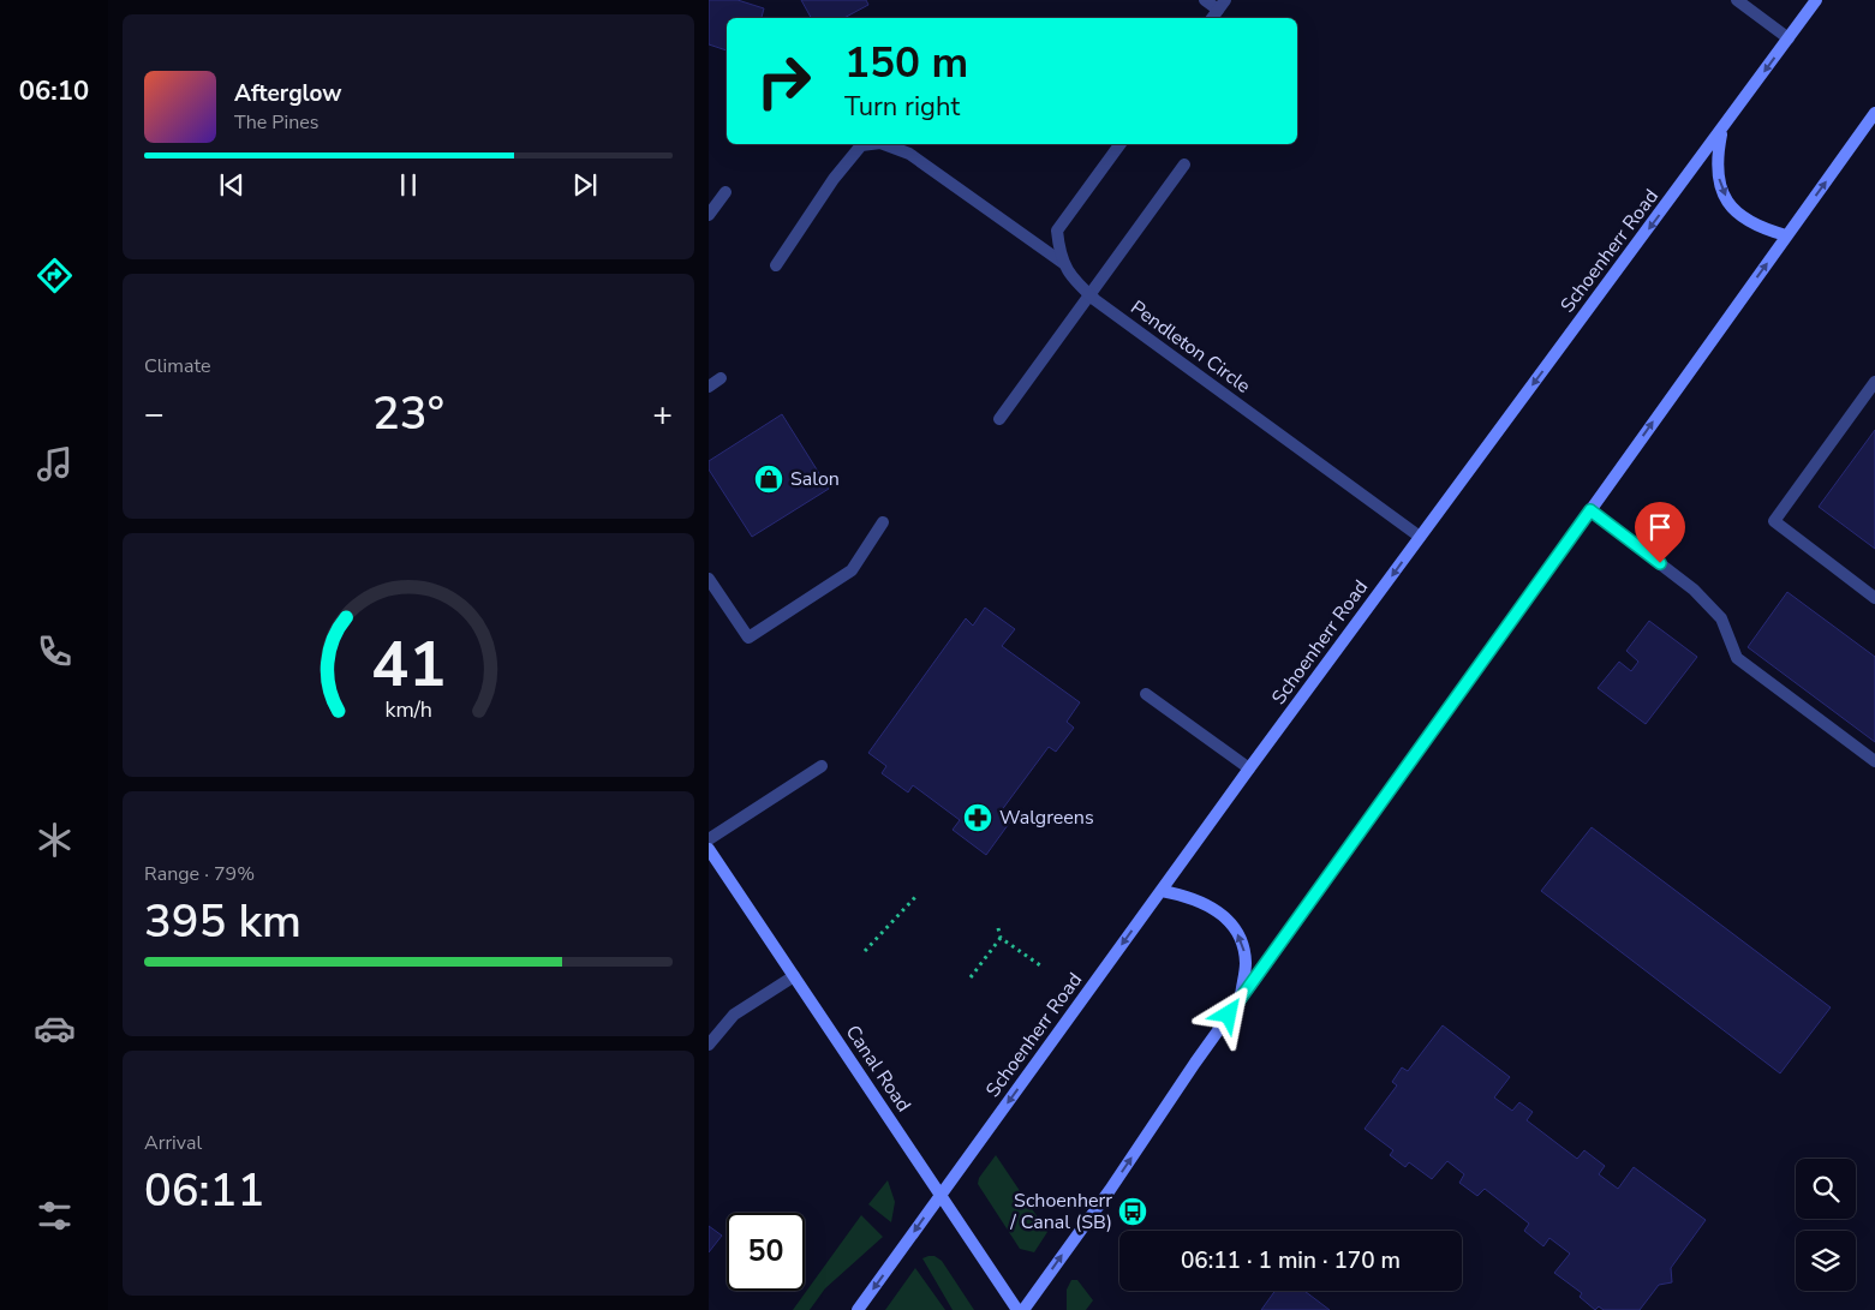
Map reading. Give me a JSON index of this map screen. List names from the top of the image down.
{
  "streets": {
    "main road": ["Schoenherr Road", "Canal Road"],
    "street": ["Pendleton Circle"]
  },
  "crossings": [
    ["Schoenherr Road", "Pendleton Circle"],
    ["Schoenherr Road", "Canal Road"]
  ],
  "one_way": ["Schoenherr Road"],
  "places": {
    "shop": ["Salon"],
    "pharmacy": ["Walgreens"],
    "bus stop": ["Schoenherr / Canal (SB)"]
  },
  "page": {
    "tabs": "06:10",
    "turn": ["150 m", "Turn right"],
    "song": ["Afterglow", "The Pines"],
    "tile": [
      "Climate",
      ["Range · 79%", "395 km"],
      ["Arrival", "06:11"]
    ],
    "heat": ["−", "23°", "+"],
    "limit": "50",
    "trip": "06:11 · 1 min · 170 m",
    "gauge": ["41", "km/h"]
  }
}
